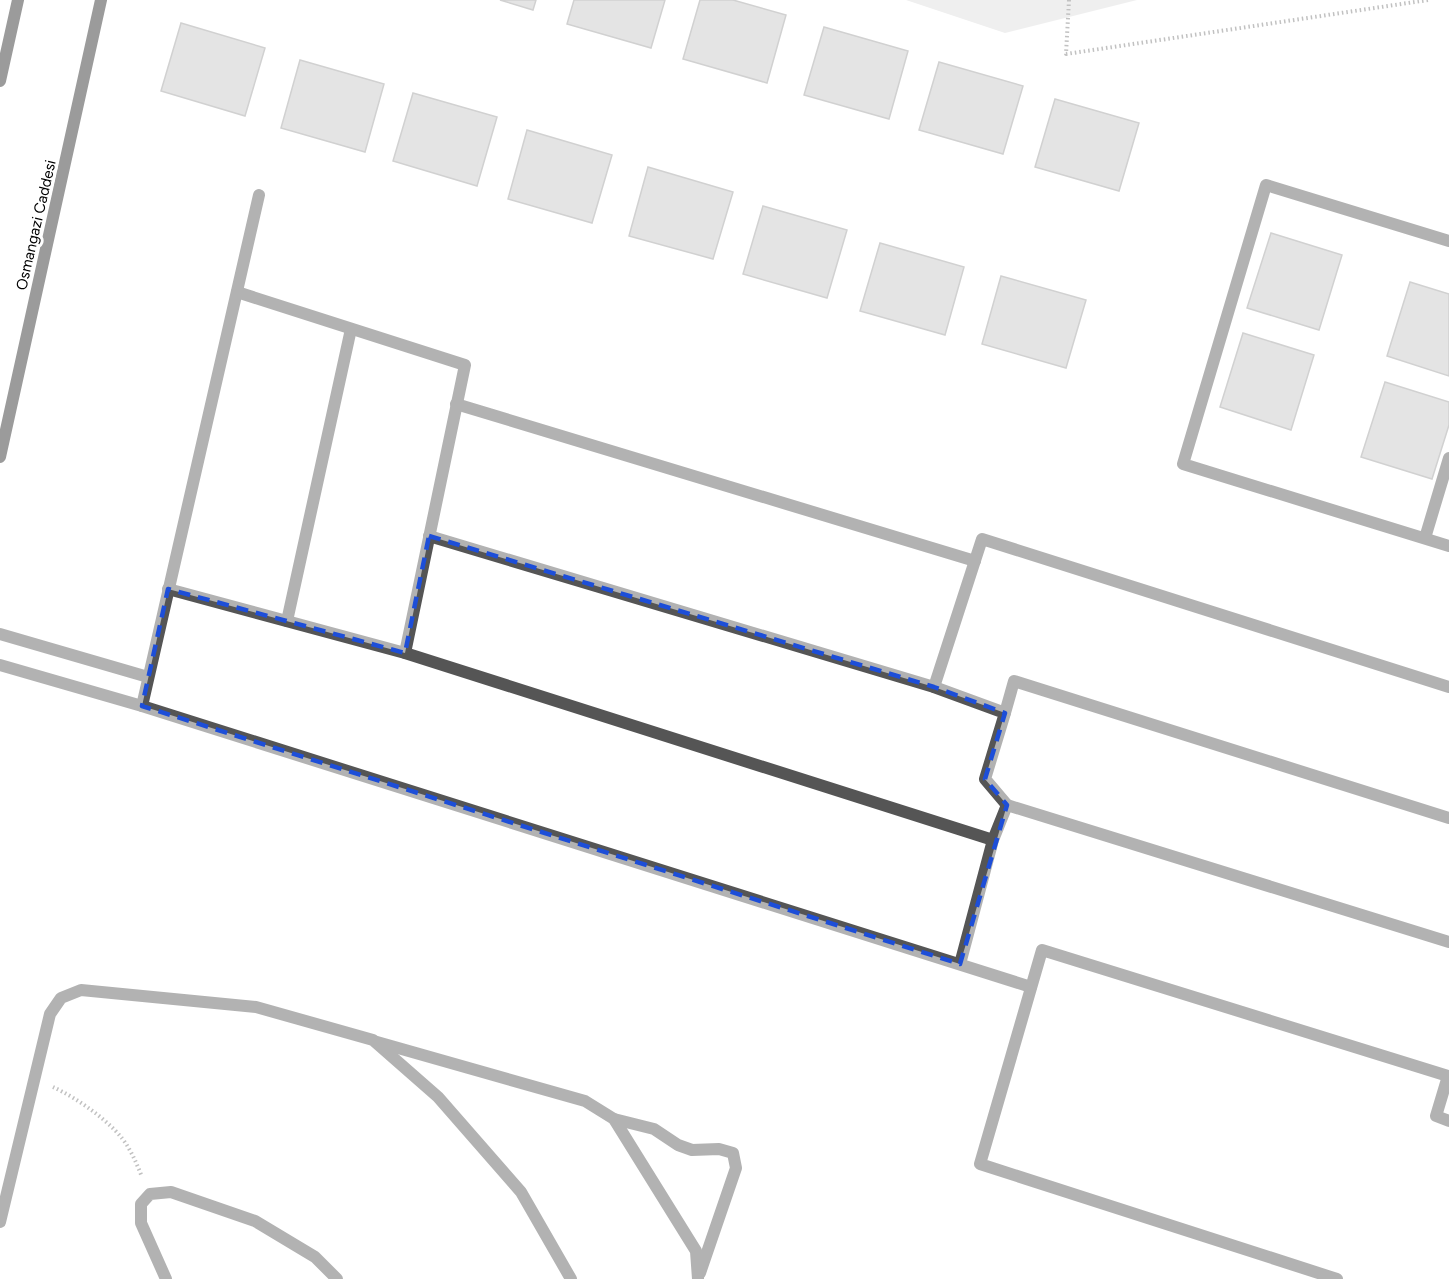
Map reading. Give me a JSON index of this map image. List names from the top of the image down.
{
  "streets": {
    "street": ["Osmangazi Caddesi"]
  }
}
